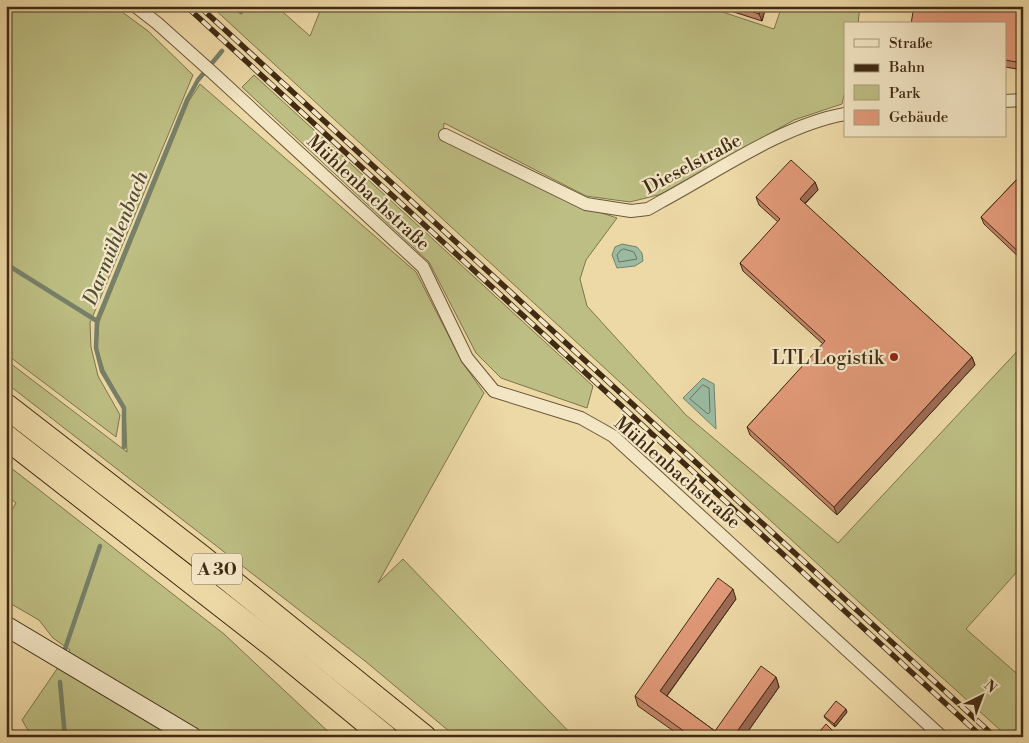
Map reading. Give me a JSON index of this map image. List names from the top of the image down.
{
  "streets": {
    "highway": ["A 30"],
    "street": ["Dieselstraße", "Mühlenbachstraße"]
  },
  "water": ["Darmühlenbach"],
  "places": ["LTL Logistik"],
  "legend": [
    "Straße",
    "Bahn",
    "Park",
    "Gebäude"
  ],
  "north": "top right"
}
